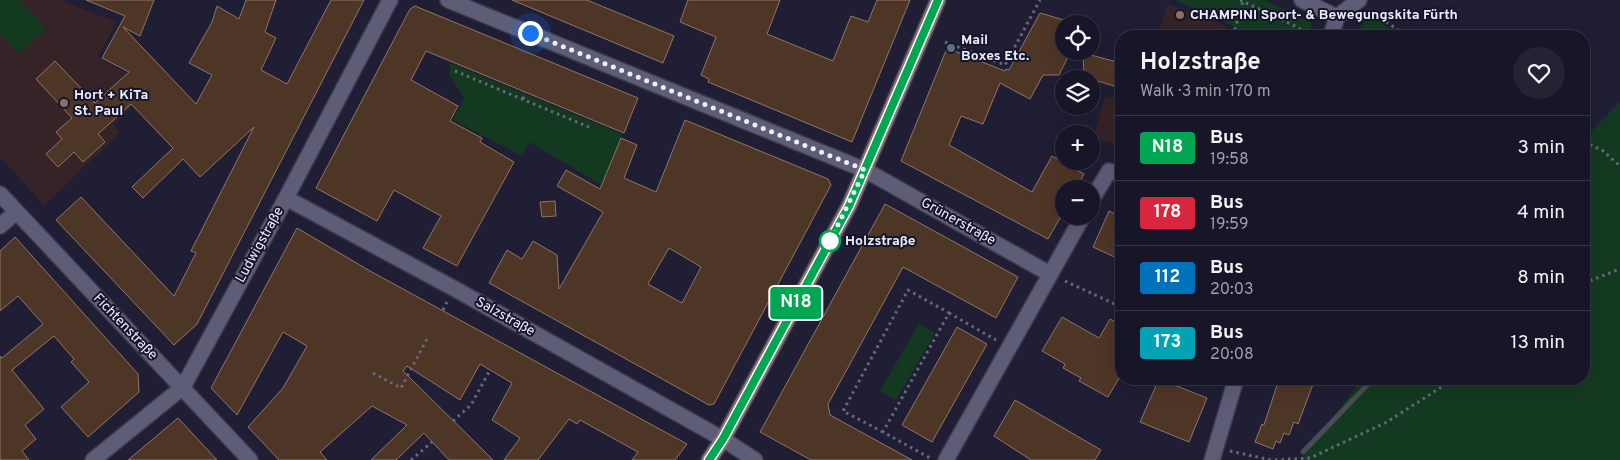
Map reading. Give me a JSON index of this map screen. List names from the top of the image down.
{
  "streets": {
    "street": [
      "Grünerstraße",
      "Ludwigstraße",
      "Salzstraße",
      "Fichtenstraße"
    ]
  },
  "crossings": [
    ["Ludwigstraße", "Salzstraße"],
    ["Ludwigstraße", "Fichtenstraße"]
  ],
  "places": [
    "CHAMPINI Sport- & Bewegungskita Fürth",
    "Mail Boxes Etc.",
    "Hort + KiTa St. Paul",
    "Holzstraße"
  ],
  "lines": ["bus line N18"],
  "page": {
    "on_map": "N18",
    "map_buttons": ["+", "−"],
    "heading": ["Holzstraße", "Walk · 3 min · 170 m"],
    "list": [
      {
        "mark": "N18",
        "name": "Bus",
        "note": "19:58",
        "value": "3 min"
      },
      {
        "mark": "178",
        "name": "Bus",
        "note": "19:59",
        "value": "4 min"
      },
      {
        "mark": "112",
        "name": "Bus",
        "note": "20:03",
        "value": "8 min"
      },
      {
        "mark": "173",
        "name": "Bus",
        "note": "20:08",
        "value": "13 min"
      }
    ]
  }
}
